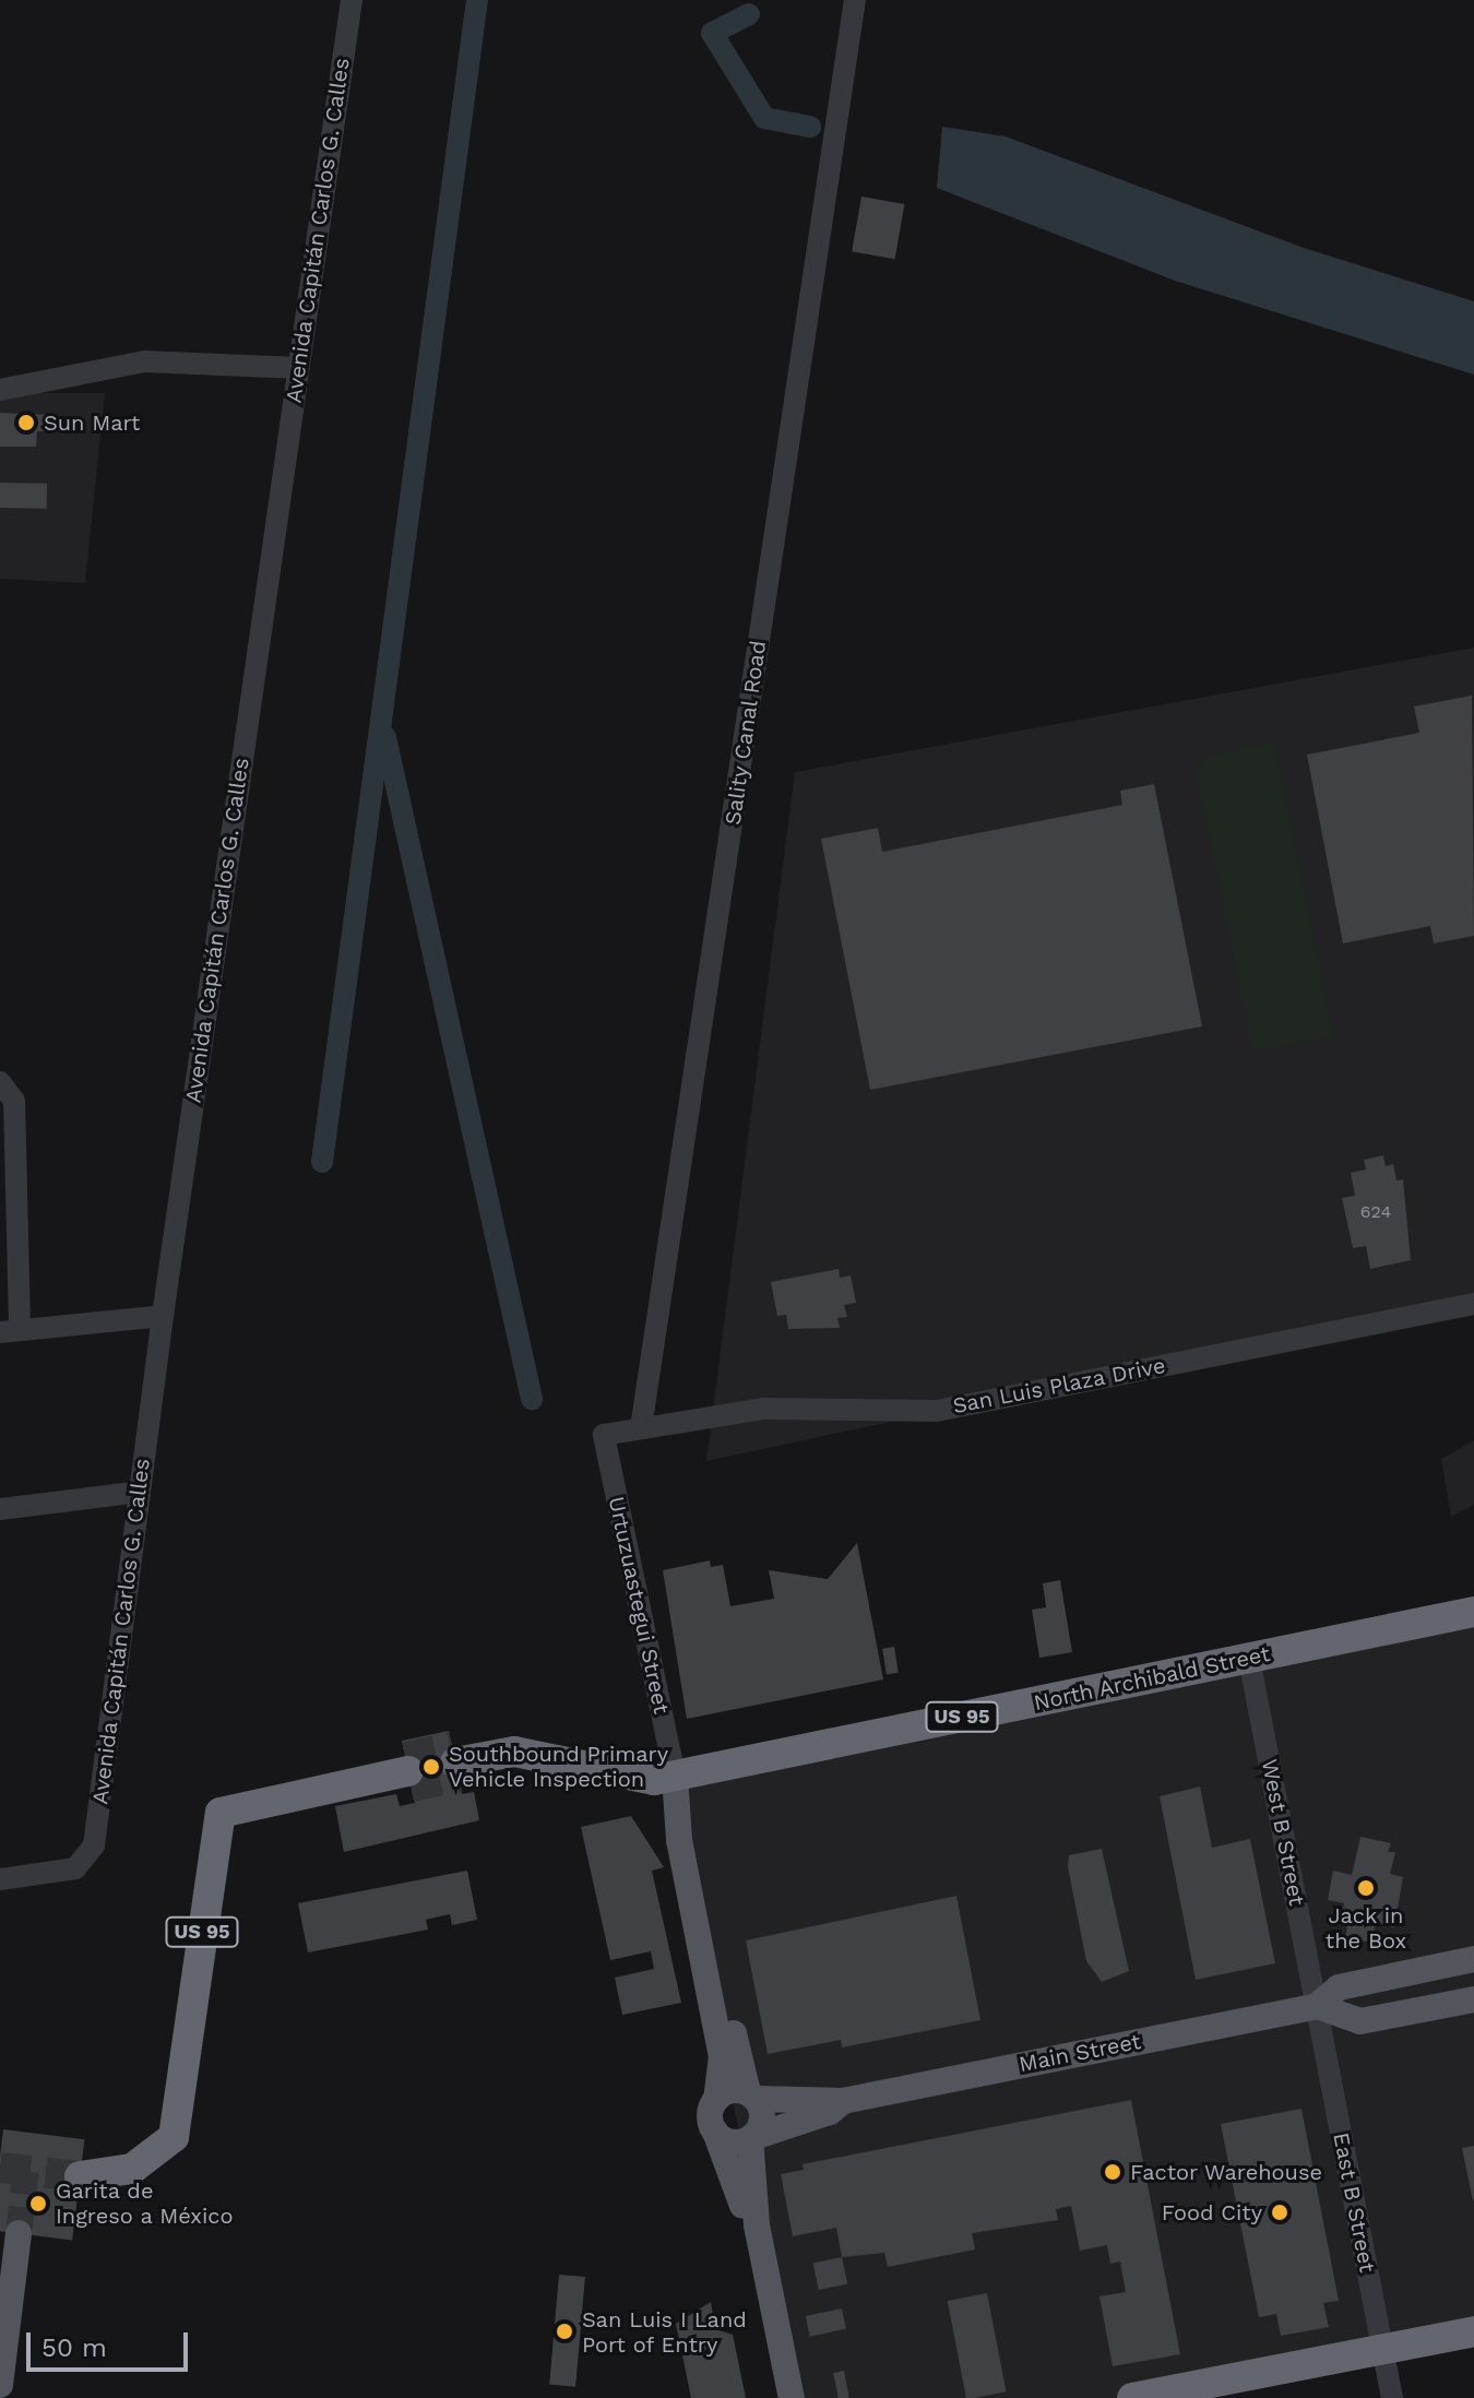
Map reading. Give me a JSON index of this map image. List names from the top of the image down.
{
  "streets": {
    "highway": ["North Archibald Street", "US 95"],
    "main road": ["Urtuzuastegui Street", "Main Street"],
    "street": [
      "Avenida Capitán Carlos G. Calles",
      "Sality Canal Road",
      "San Luis Plaza Drive",
      "West B Street",
      "East B Street"
    ]
  },
  "crossings": [
    ["Sality Canal Road", "San Luis Plaza Drive"],
    ["Sality Canal Road", "Urtuzuastegui Street"],
    ["San Luis Plaza Drive", "Urtuzuastegui Street"],
    ["Urtuzuastegui Street", "North Archibald Street"],
    ["Urtuzuastegui Street", "US 95"],
    ["Urtuzuastegui Street", "Main Street"],
    ["North Archibald Street", "US 95"],
    ["North Archibald Street", "West B Street"],
    ["West B Street", "Main Street"],
    ["West B Street", "East B Street"],
    ["Main Street", "East B Street"]
  ],
  "places": [
    "Sun Mart",
    "Southbound Primary Vehicle Inspection",
    "Jack in the Box",
    "Factor Warehouse",
    "Garita de Ingreso a México",
    "Food City",
    "San Luis I Land Port of Entry"
  ],
  "house_numbers": ["624"],
  "scale_bar": "50 m"
}
